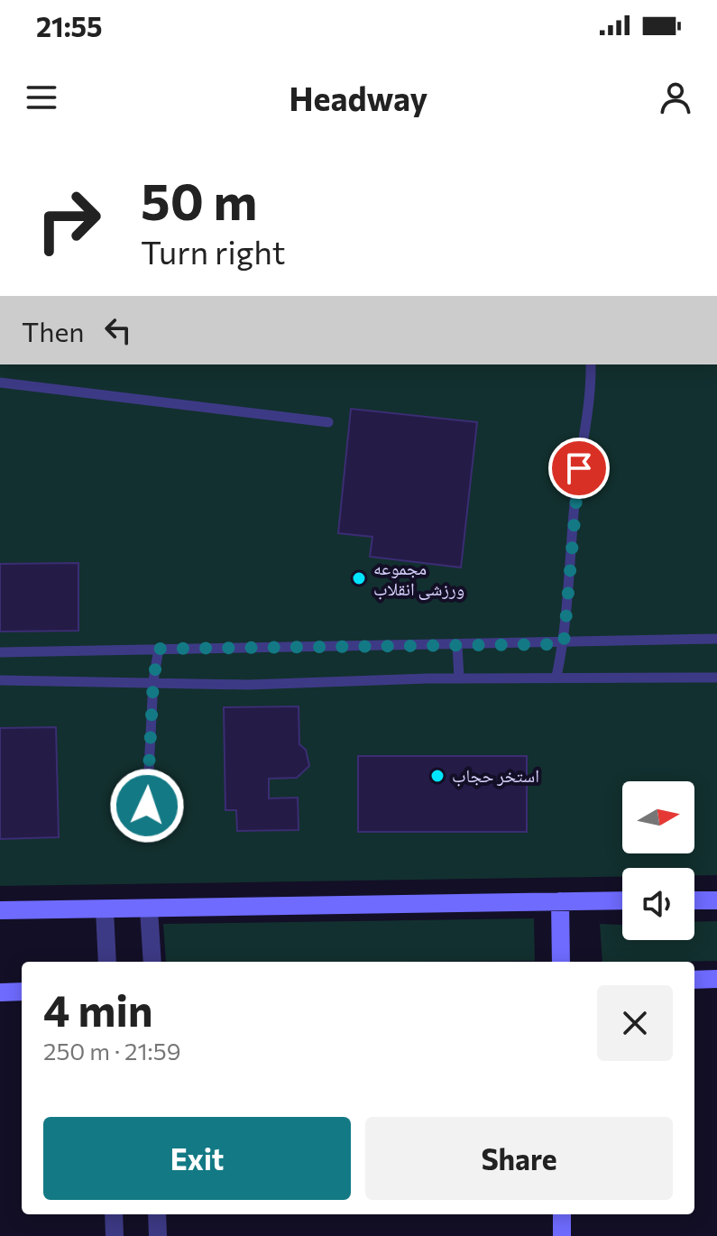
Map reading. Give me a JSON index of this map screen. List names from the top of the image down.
{
  "places": ["مجموعه ورزشی انقلاب", "استخر حجاب"],
  "north": "right",
  "page": {
    "status": "21:55",
    "header": "Headway",
    "turn": ["50 m", "Turn right"],
    "then": "Then",
    "heading": ["4 min", "250 m · 21:59"],
    "buttons": ["Exit", "Share"]
  }
}
